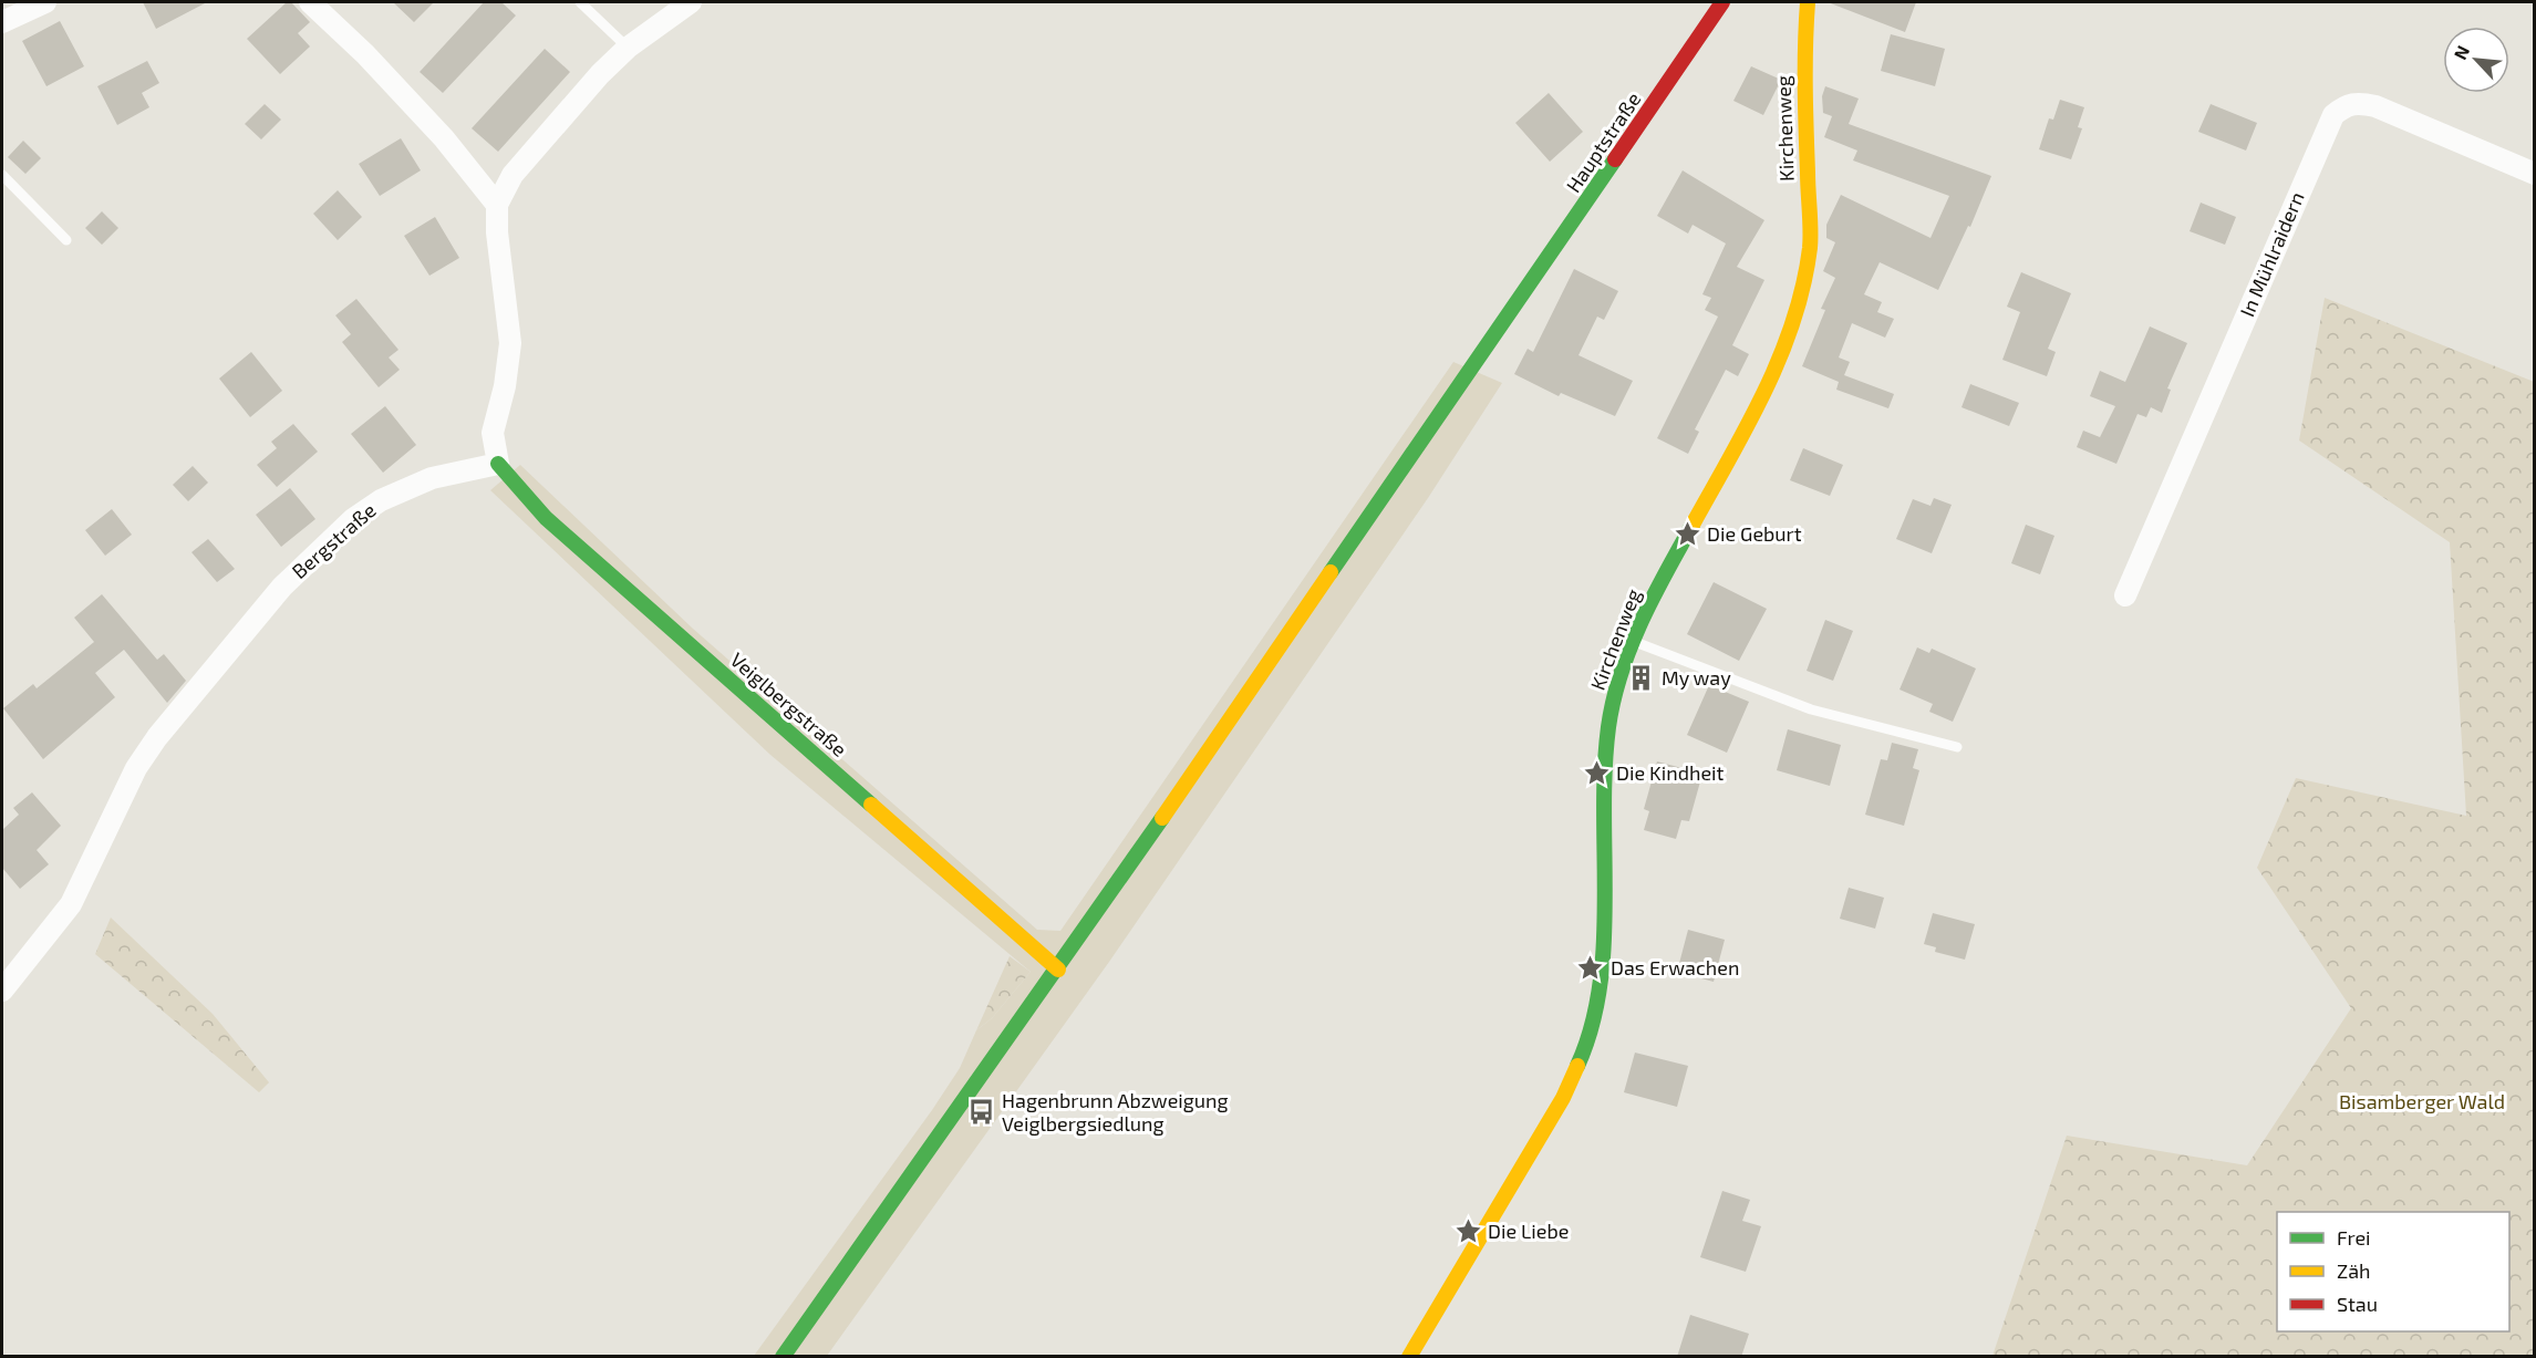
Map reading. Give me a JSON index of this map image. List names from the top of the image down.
{
  "streets": {
    "street": [
      "Kirchenweg",
      "Hauptstraße",
      "In Mühlraidern",
      "Bergstraße",
      "Veiglbergstraße"
    ]
  },
  "crossings": [
    ["Hauptstraße", "Veiglbergstraße"],
    ["Bergstraße", "Veiglbergstraße"]
  ],
  "parks": ["Bisamberger Wald"],
  "places": {
    "place": [
      "Die Geburt",
      "Die Kindheit",
      "Das Erwachen",
      "Die Liebe"
    ],
    "building": ["My way"],
    "bus stop": ["Hagenbrunn Abzweigung Veiglbergsiedlung"]
  },
  "legend": ["Frei", "Zäh", "Stau"],
  "north": "top left"
}
